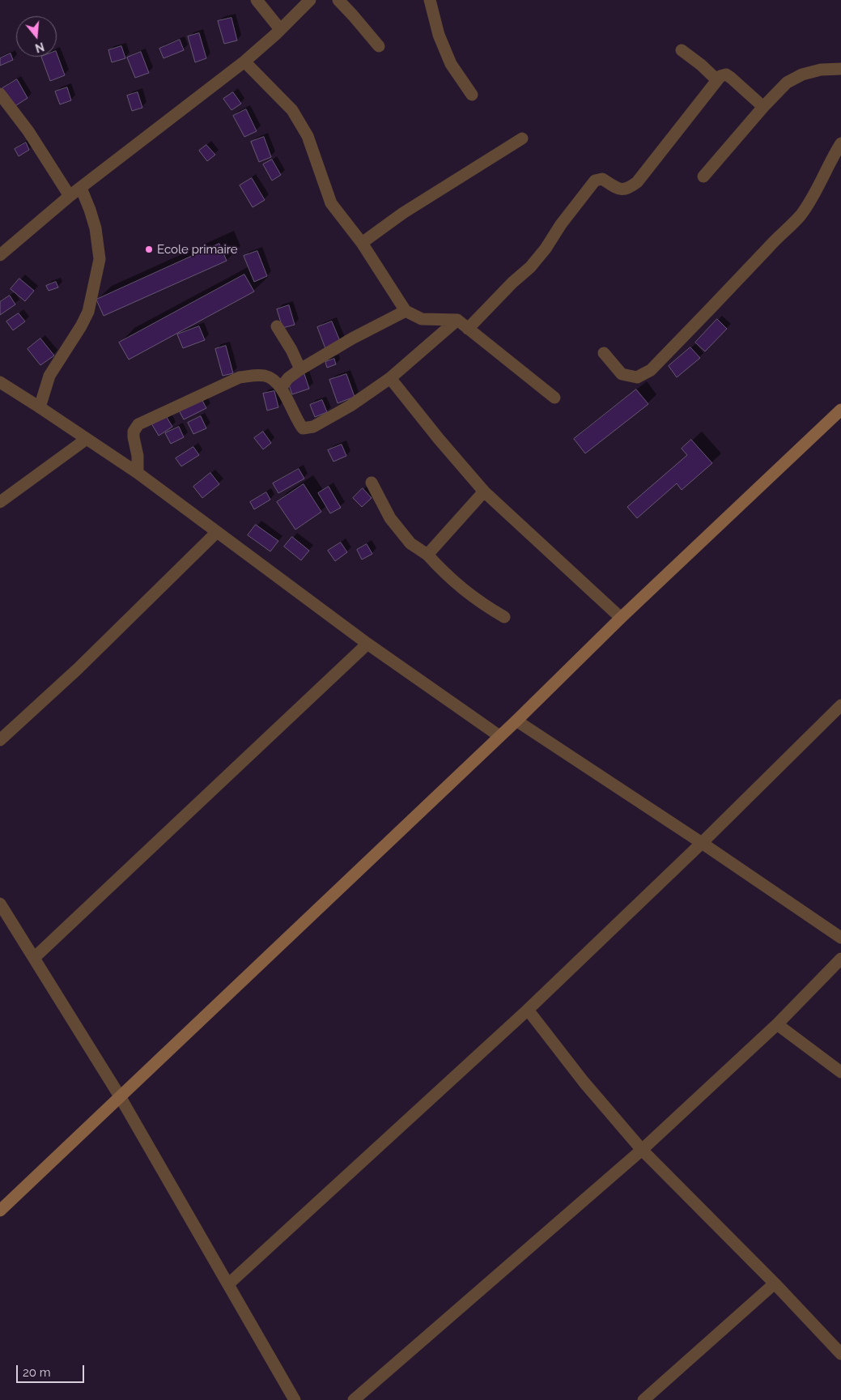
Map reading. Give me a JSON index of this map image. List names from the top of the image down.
{
  "places": ["Ecole primaire"],
  "scale_bar": "20 m",
  "north": "bottom"
}
